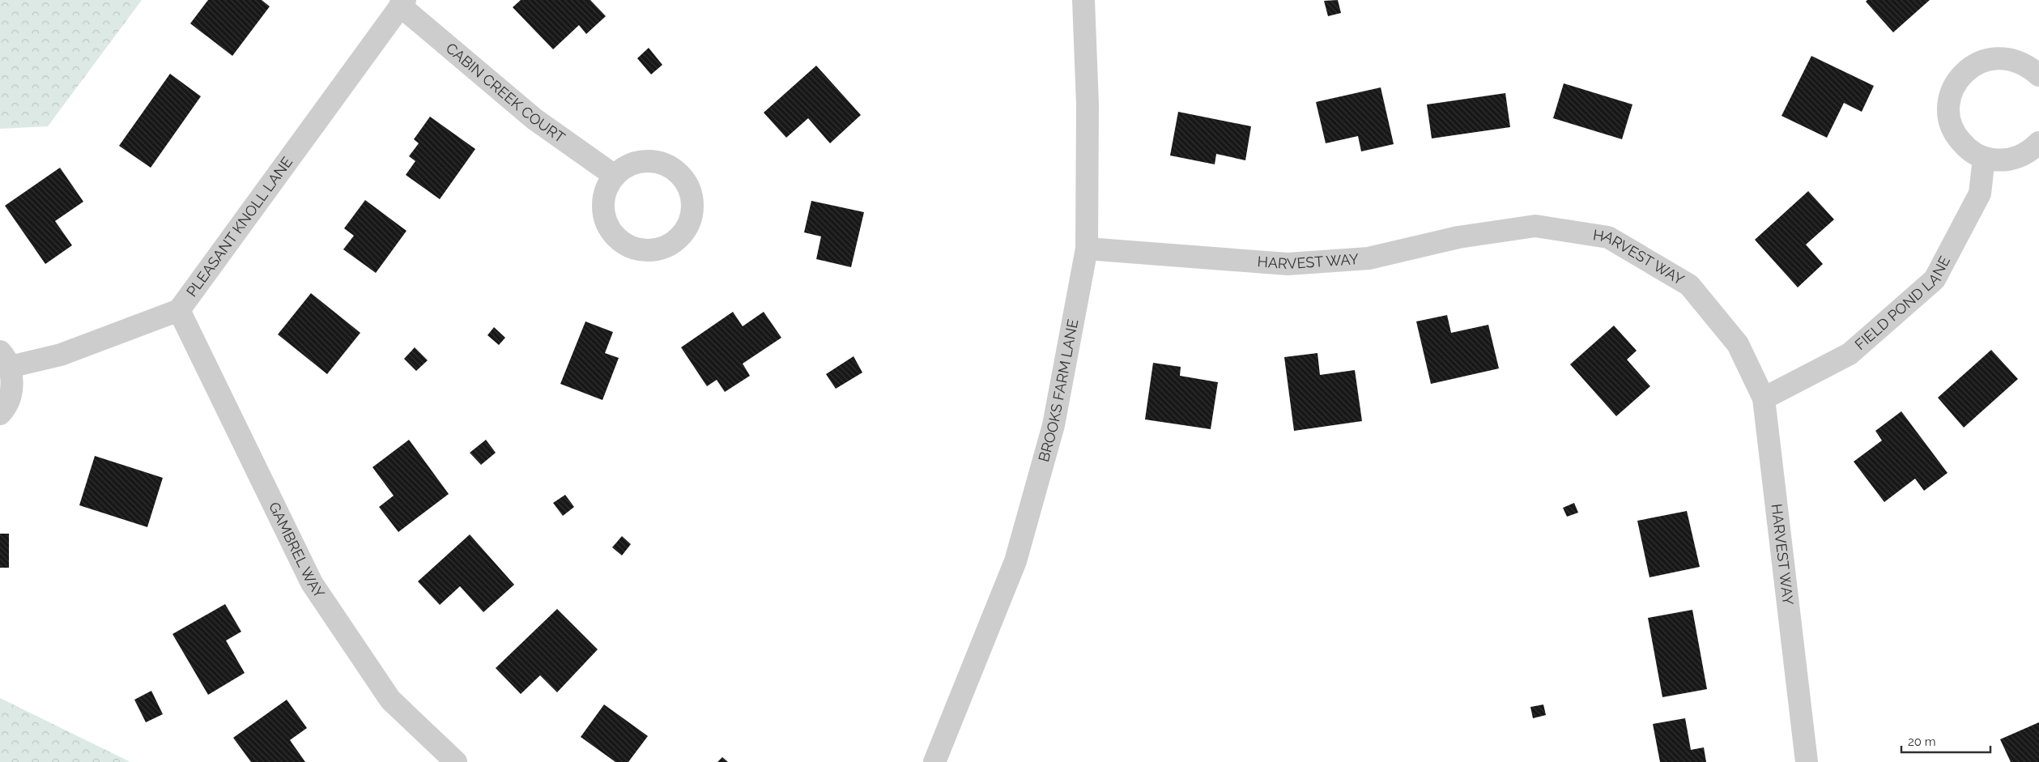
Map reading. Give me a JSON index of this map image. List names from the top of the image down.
{
  "streets": {
    "street": [
      "CABIN CREEK COURT",
      "PLEASANT KNOLL LANE",
      "HARVEST WAY",
      "FIELD POND LANE",
      "BROOKS FARM LANE",
      "GAMBREL WAY"
    ]
  },
  "crossings": [
    ["CABIN CREEK COURT", "PLEASANT KNOLL LANE"],
    ["PLEASANT KNOLL LANE", "GAMBREL WAY"],
    ["HARVEST WAY", "FIELD POND LANE"],
    ["HARVEST WAY", "BROOKS FARM LANE"]
  ],
  "scale_bar": "20 m"
}
